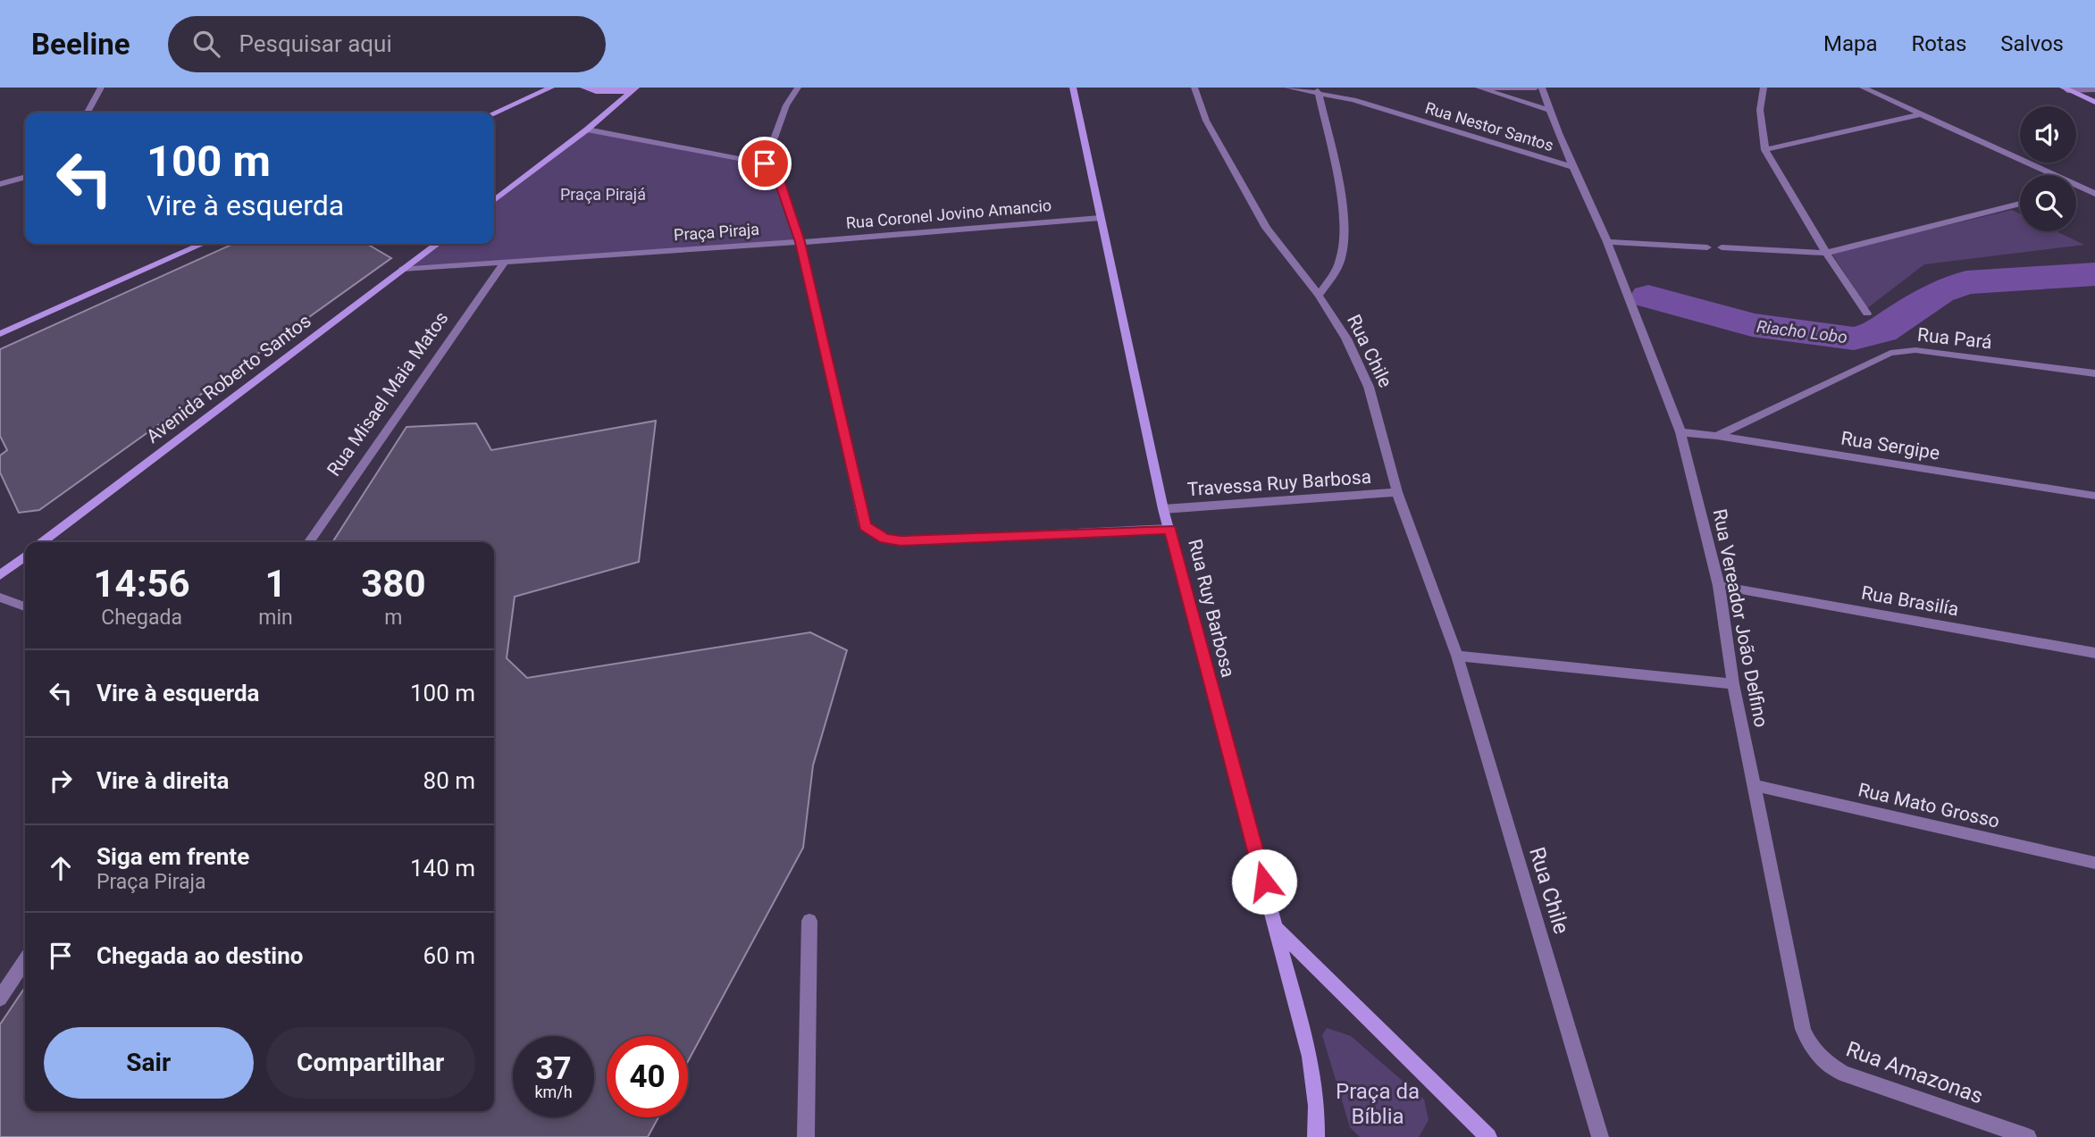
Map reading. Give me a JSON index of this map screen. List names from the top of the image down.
{
  "streets": {
    "street": [
      "Rua Nestor Santos",
      "Rua Coronel Jovino Amancio",
      "Praça Piraja",
      "Rua Pará",
      "Rua Chile",
      "Avenida Roberto Santos",
      "Rua Misael Maia Matos",
      "Rua Sergipe",
      "Travessa Ruy Barbosa",
      "Rua Brasilía",
      "Rua Ruy Barbosa",
      "Rua Vereador João Delfino",
      "Rua Mato Grosso",
      "Rua Amazonas"
    ]
  },
  "crossings": [
    ["Rua Nestor Santos", "Rua Vereador João Delfino"],
    ["Rua Coronel Jovino Amancio", "Praça Piraja"],
    ["Rua Coronel Jovino Amancio", "Rua Ruy Barbosa"],
    ["Praça Piraja", "Avenida Roberto Santos"],
    ["Praça Piraja", "Rua Misael Maia Matos"],
    ["Rua Pará", "Rua Sergipe"],
    ["Rua Chile", "Travessa Ruy Barbosa"],
    ["Rua Sergipe", "Rua Vereador João Delfino"],
    ["Travessa Ruy Barbosa", "Rua Ruy Barbosa"],
    ["Rua Brasilía", "Rua Vereador João Delfino"],
    ["Rua Vereador João Delfino", "Rua Mato Grosso"],
    ["Rua Vereador João Delfino", "Rua Amazonas"]
  ],
  "water": ["Riacho Lobo"],
  "parks": ["Praça Pirajá", "Praça da Bíblia"],
  "page": {
    "header": "Beeline",
    "search": "Pesquisar aqui",
    "nav": ["Mapa", "Rotas", "Salvos"],
    "turn": ["100 m", "Vire à esquerda"],
    "eta": [
      "14:56",
      "Chegada",
      "1",
      "min",
      "380",
      "m"
    ],
    "list": [
      {
        "name": "Vire à esquerda",
        "value": "100 m"
      },
      {
        "name": "Vire à direita",
        "value": "80 m"
      },
      {
        "name": "Siga em frente",
        "note": "Praça Piraja",
        "value": "140 m"
      },
      {
        "name": "Chegada ao destino",
        "value": "60 m"
      }
    ],
    "buttons": ["Sair", "Compartilhar"],
    "speed": "37 km/h",
    "limit": "40"
  }
}
